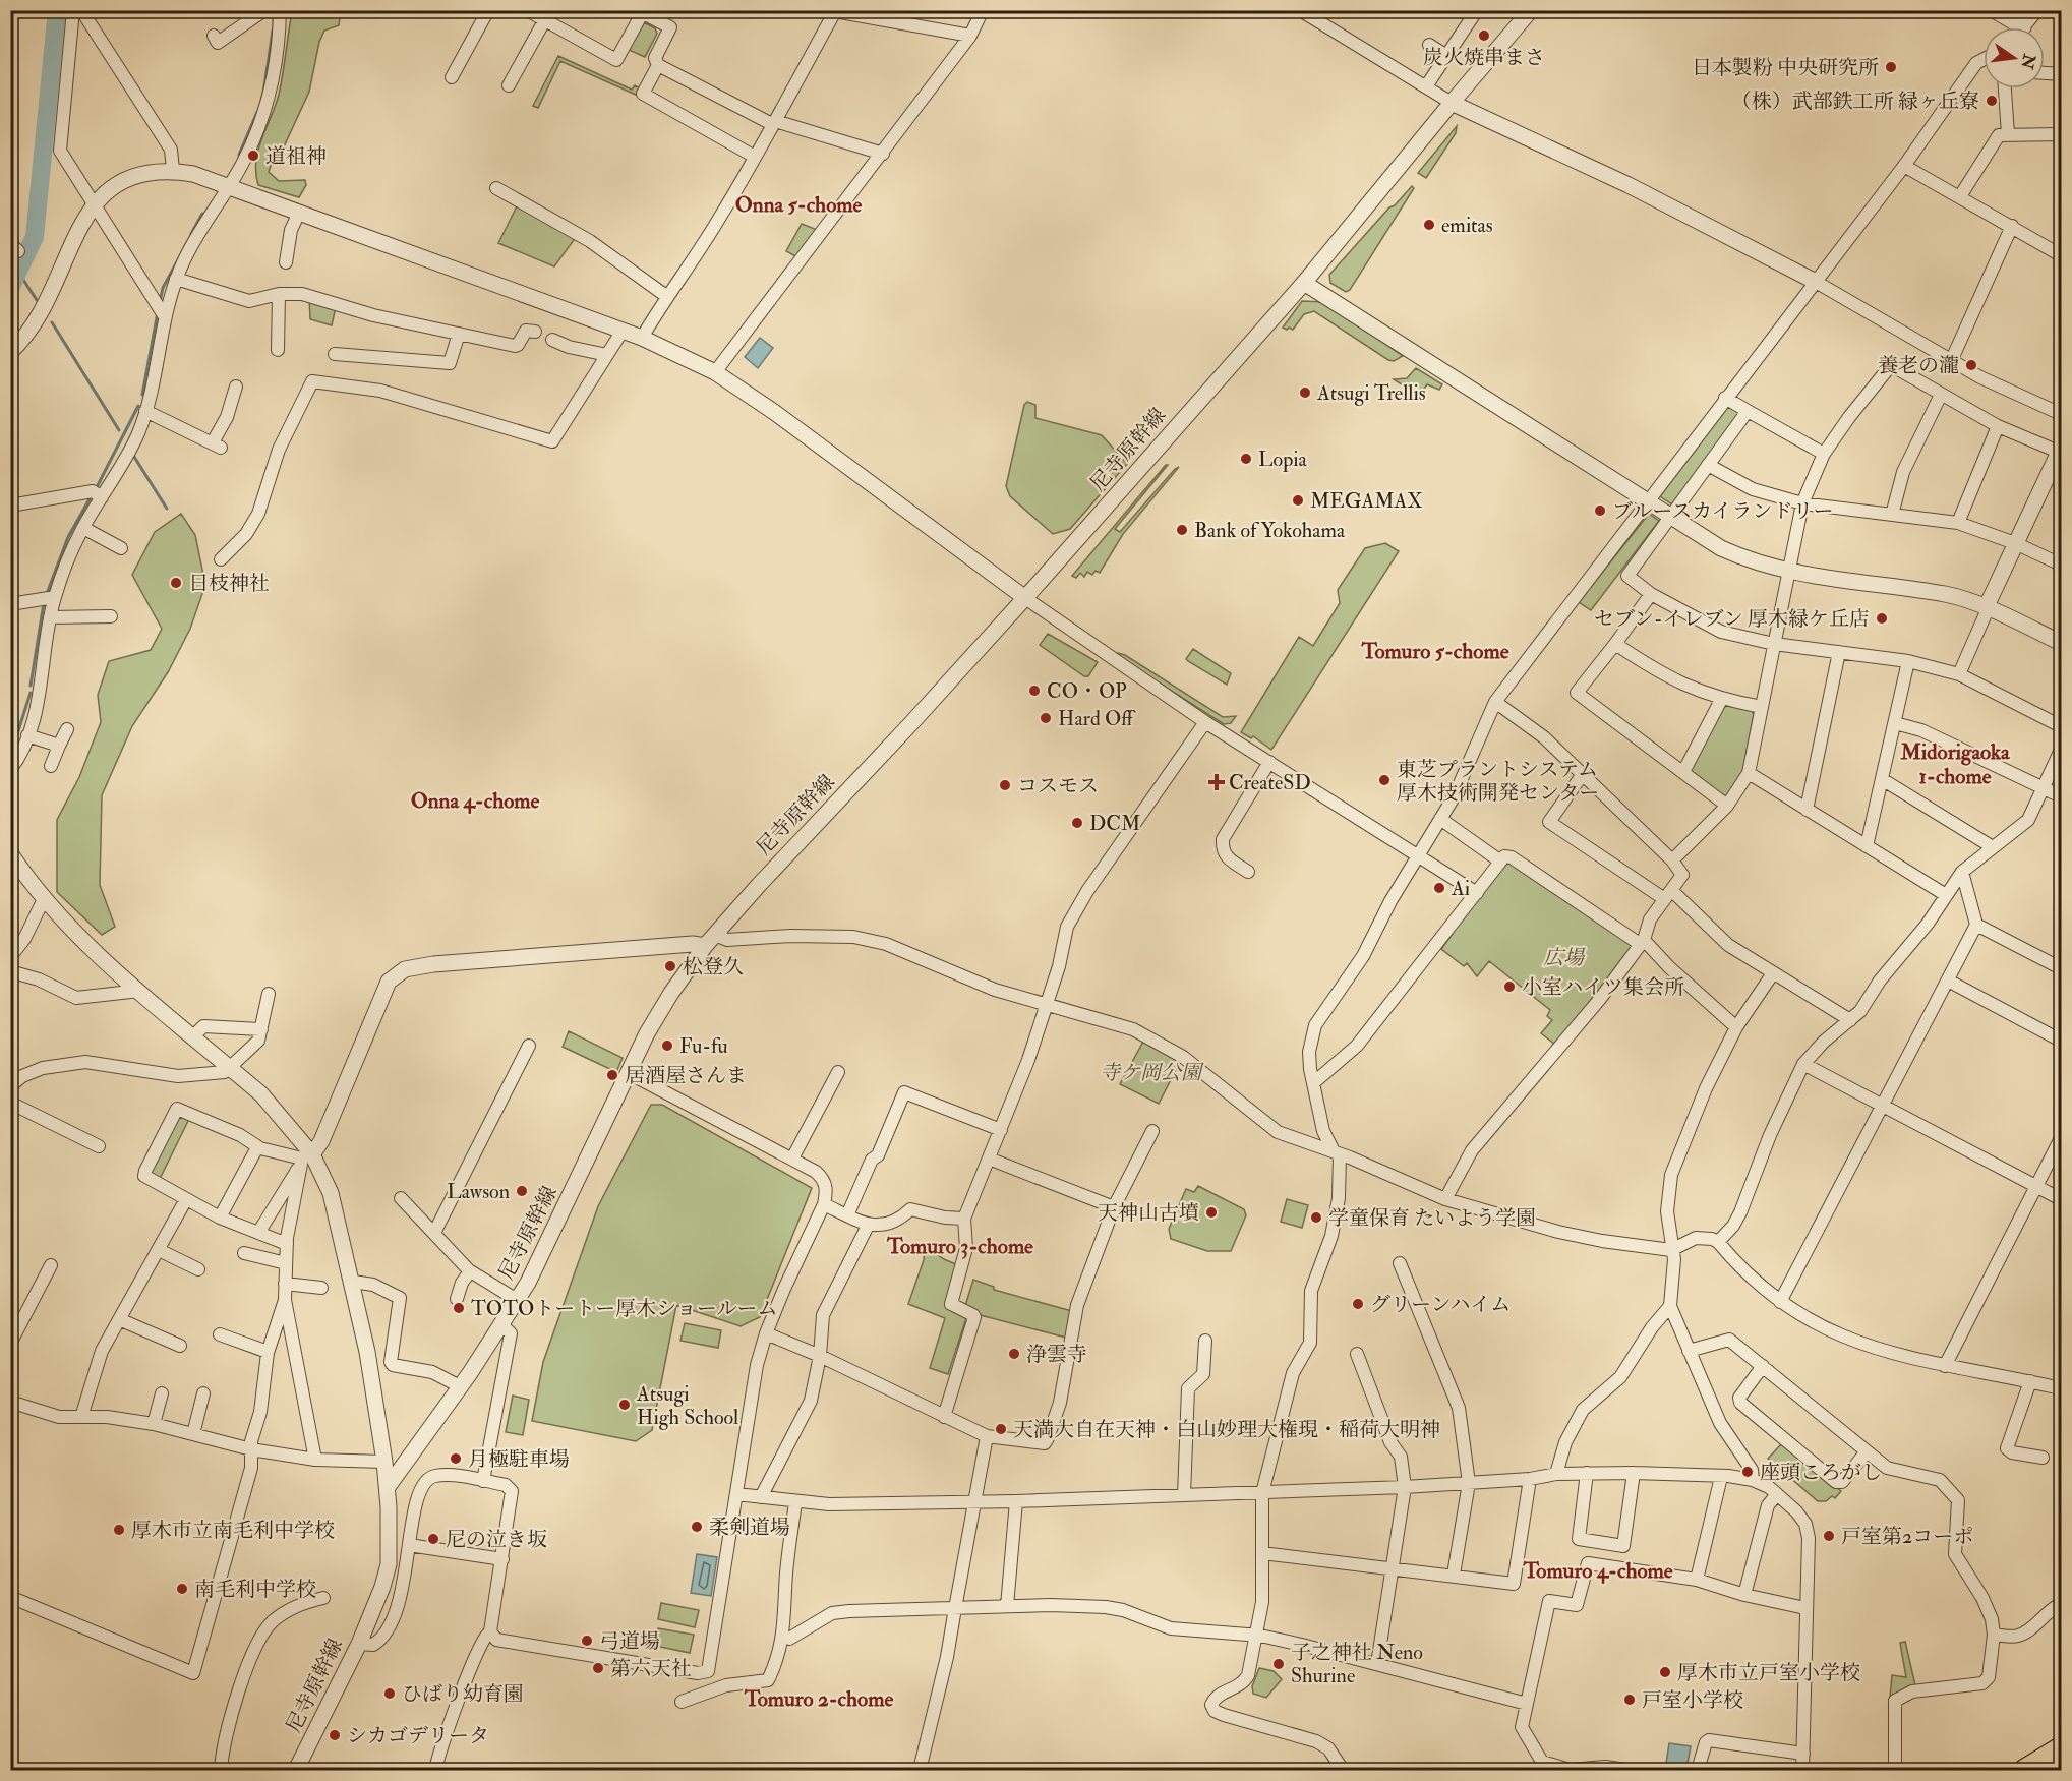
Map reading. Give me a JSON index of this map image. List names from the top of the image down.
{
  "streets": {
    "street": ["尼寺原幹線"]
  },
  "districts": [
    "Onna 5-chome",
    "Tomuro 5-chome",
    "Midorigaoka 1-chome",
    "Onna 4-chome",
    "Tomuro 3-chome",
    "Tomuro 4-chome",
    "Tomuro 2-chome"
  ],
  "parks": ["広場", "寺ケ岡公園"],
  "places": {
    "other": [
      "炭火焼串まさ",
      "日本製粉 中央研究所",
      "（株）武部鉄工所 緑ヶ丘寮",
      "道祖神",
      "emitas",
      "養老の瀧",
      "Atsugi Trellis",
      "Lopia",
      "MEGAMAX",
      "ブルースカイランドリー",
      "Bank of Yokohama",
      "日枝神社",
      "セブン-イレブン 厚木緑ケ丘店",
      "CO・OP",
      "Hard Off",
      "東芝プラントシステム 厚木技術開発センター",
      "コスモス",
      "DCM",
      "Ai",
      "松登久",
      "小室ハイツ集会所",
      "Fu-fu",
      "居酒屋さんま",
      "Lawson",
      "天神山古墳",
      "学童保育 たいよう学園",
      "グリーンハイム",
      "TOTOトートー厚木ショールーム",
      "浄雲寺",
      "Atsugi High School",
      "天満大自在天神・白山妙理大権現・稲荷大明神",
      "月極駐車場",
      "座頭ころがし",
      "柔剣道場",
      "厚木市立南毛利中学校",
      "戸室第2コーポ",
      "尼の泣き坂",
      "南毛利中学校",
      "弓道場",
      "子之神社 Neno Shurine",
      "第六天社",
      "厚木市立戸室小学校",
      "ひばり幼育園",
      "戸室小学校",
      "シカゴデリータ"
    ],
    "health": ["CreateSD"]
  },
  "north": "right"
}
